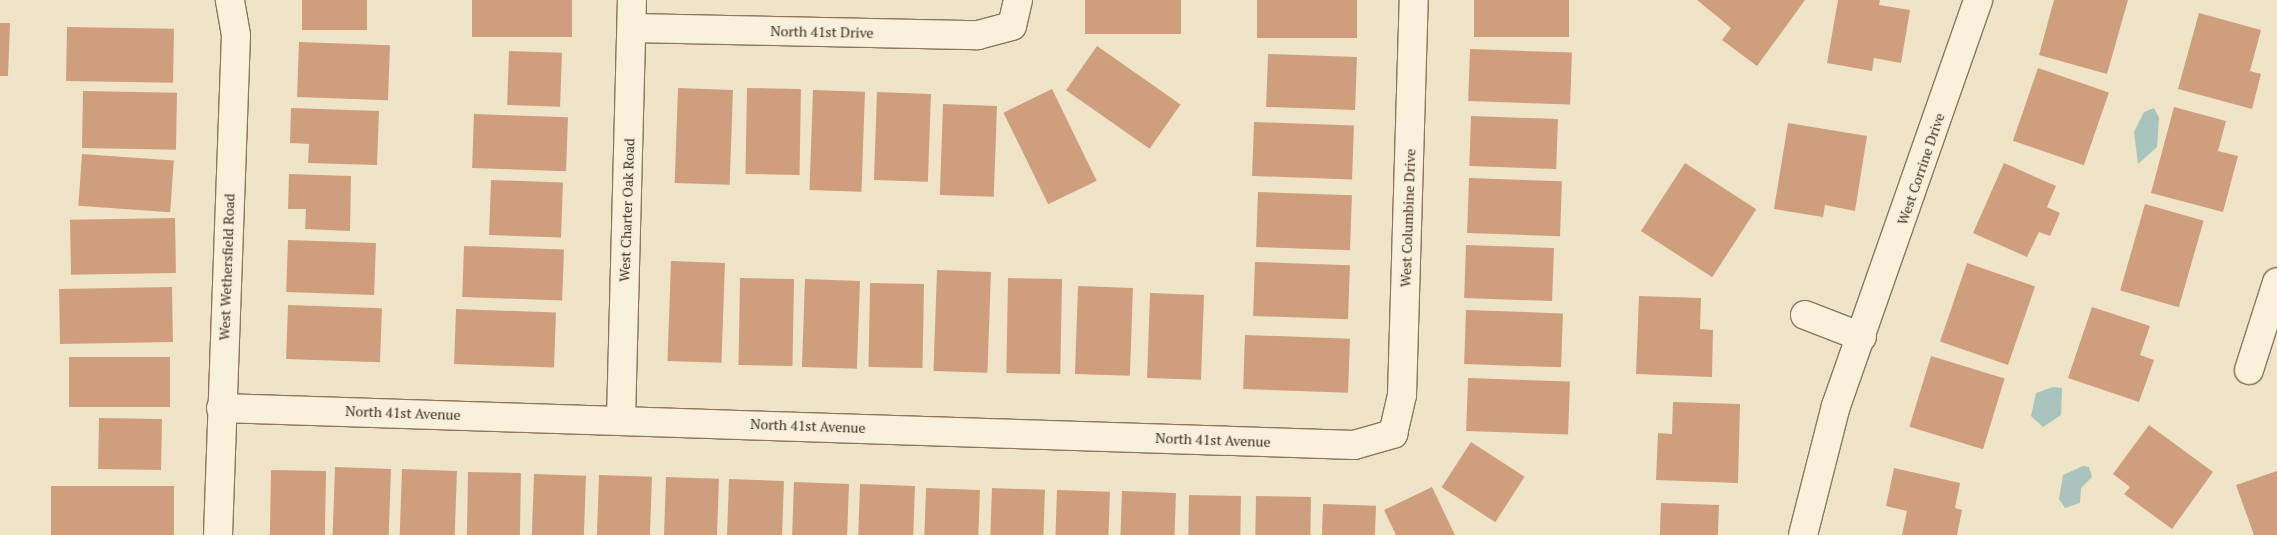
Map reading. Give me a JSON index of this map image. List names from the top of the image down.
{
  "streets": {
    "street": [
      "North 41st Drive",
      "West Corrine Drive",
      "West Charter Oak Road",
      "West Columbine Drive",
      "West Wethersfield Road",
      "North 41st Avenue"
    ]
  },
  "crossings": [
    ["North 41st Drive", "West Charter Oak Road"],
    ["West Charter Oak Road", "North 41st Avenue"],
    ["West Columbine Drive", "North 41st Avenue"],
    ["West Wethersfield Road", "North 41st Avenue"]
  ]
}
